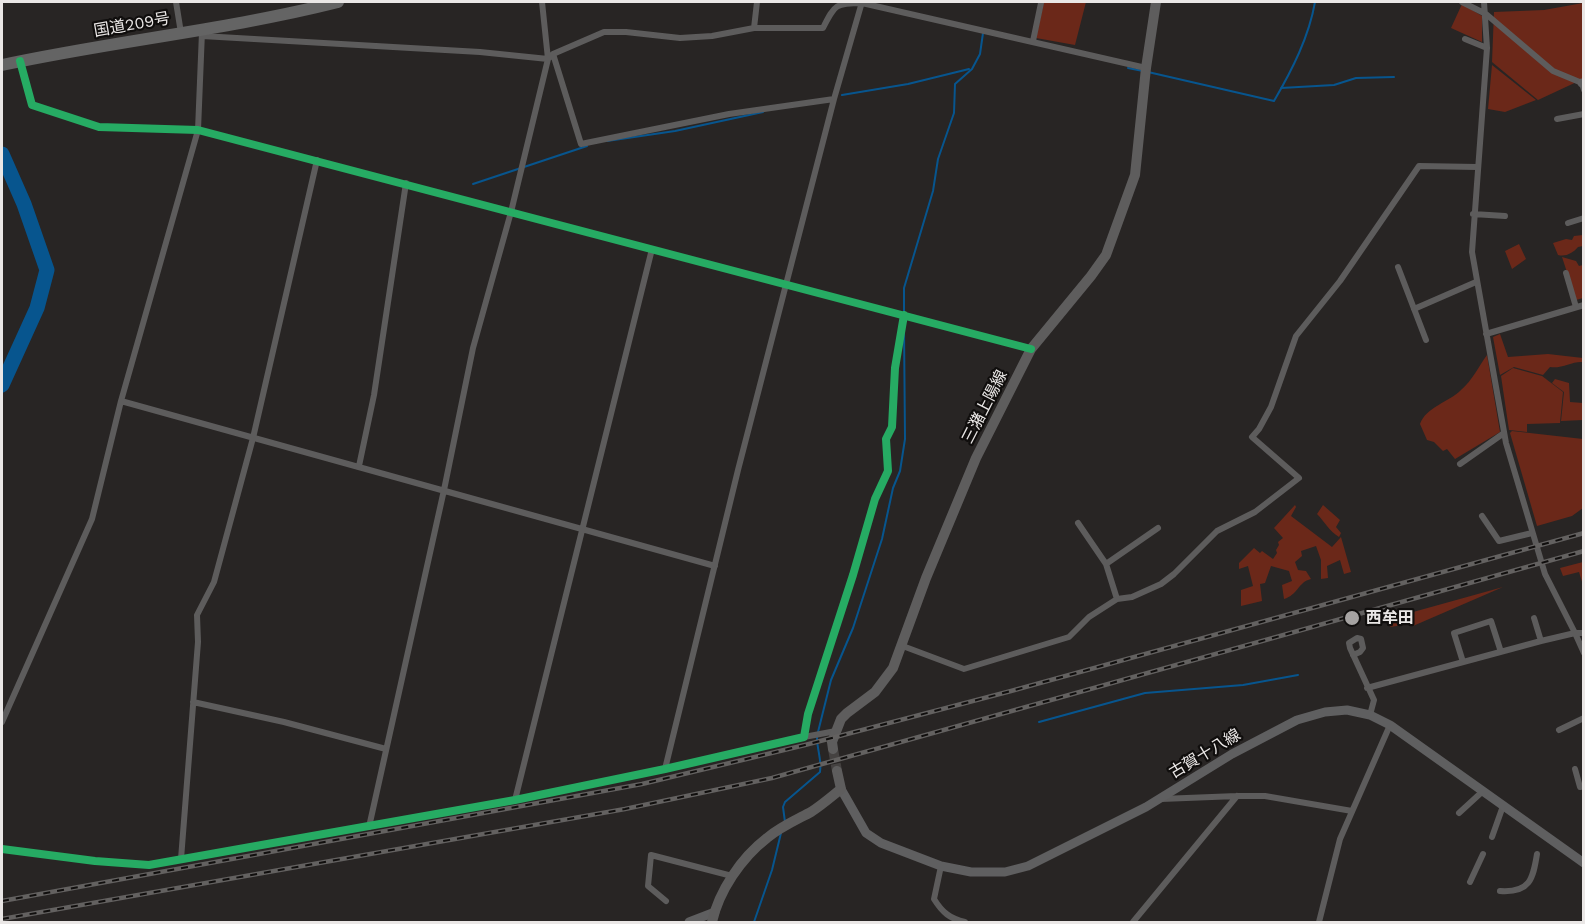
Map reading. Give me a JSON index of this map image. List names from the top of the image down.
{
  "streets": {
    "highway": ["国道209号"],
    "main road": ["三潴上陽線", "古賀十八線"]
  },
  "places": ["西牟田"]
}
